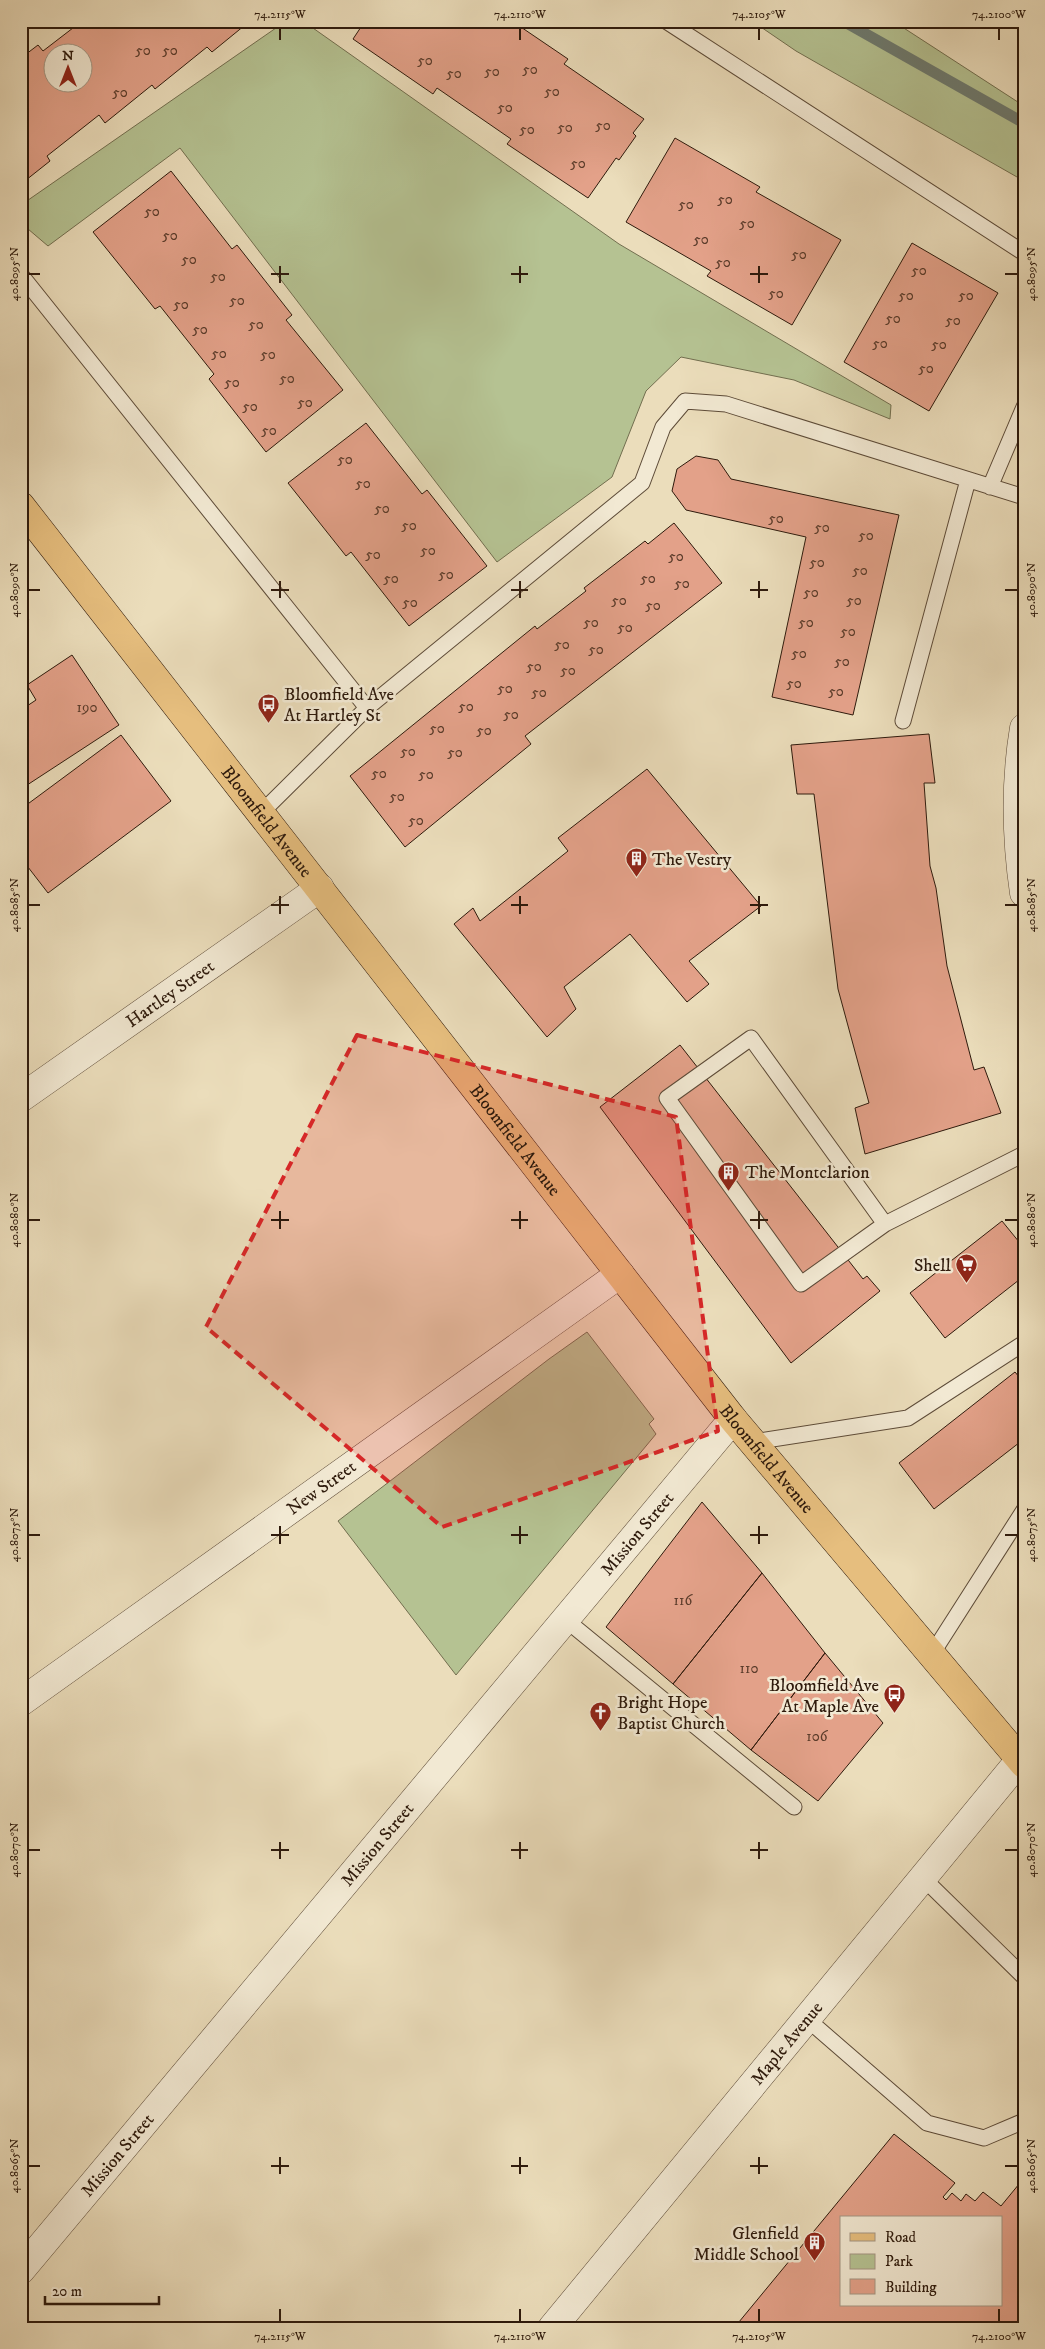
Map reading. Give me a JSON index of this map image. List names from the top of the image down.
{
  "streets": {
    "main road": ["Bloomfield Avenue"],
    "street": [
      "Hartley Street",
      "New Street",
      "Mission Street",
      "Maple Avenue"
    ]
  },
  "crossings": [
    ["Bloomfield Avenue", "Hartley Street"],
    ["Bloomfield Avenue", "New Street"],
    ["Bloomfield Avenue", "Mission Street"],
    ["Bloomfield Avenue", "Maple Avenue"]
  ],
  "places": {
    "bus stop": ["Bloomfield Ave At Hartley St", "Bloomfield Ave At Maple Ave"],
    "building": ["The Vestry", "The Montclarion", "Glenfield Middle School"],
    "supermarket": ["Shell"],
    "church": ["Bright Hope Baptist Church"]
  },
  "house_numbers": [
    "50",
    "50",
    "50",
    "50",
    "50",
    "50",
    "50",
    "50",
    "50",
    "50",
    "50",
    "50",
    "50",
    "50",
    "50",
    "50",
    "50",
    "50",
    "50",
    "50",
    "50",
    "50",
    "50",
    "50",
    "50",
    "50",
    "50",
    "50",
    "50",
    "50",
    "50",
    "50",
    "50",
    "50",
    "50",
    "50",
    "50",
    "50",
    "50",
    "50",
    "50",
    "50",
    "50",
    "50",
    "50",
    "50",
    "50",
    "50",
    "50",
    "50",
    "50",
    "50",
    "50",
    "50",
    "50",
    "50",
    "50",
    "50",
    "50",
    "50",
    "50",
    "50",
    "50",
    "50",
    "50",
    "50",
    "50",
    "50",
    "50",
    "50",
    "50",
    "50",
    "50",
    "50",
    "50",
    "50",
    "50",
    "50",
    "50",
    "190",
    "50",
    "50",
    "50",
    "50",
    "50",
    "50",
    "50",
    "50",
    "50",
    "116",
    "110",
    "106"
  ],
  "legend": ["Road", "Park", "Building"],
  "scale_bar": "20 m",
  "north": "top",
  "coordinates": [
    "74.2115°W",
    "74.2110°W",
    "74.2105°W",
    "74.2100°W",
    "40.8095°N",
    "40.8090°N",
    "40.8085°N",
    "40.8080°N",
    "40.8075°N",
    "40.8070°N",
    "40.8065°N"
  ]
}
